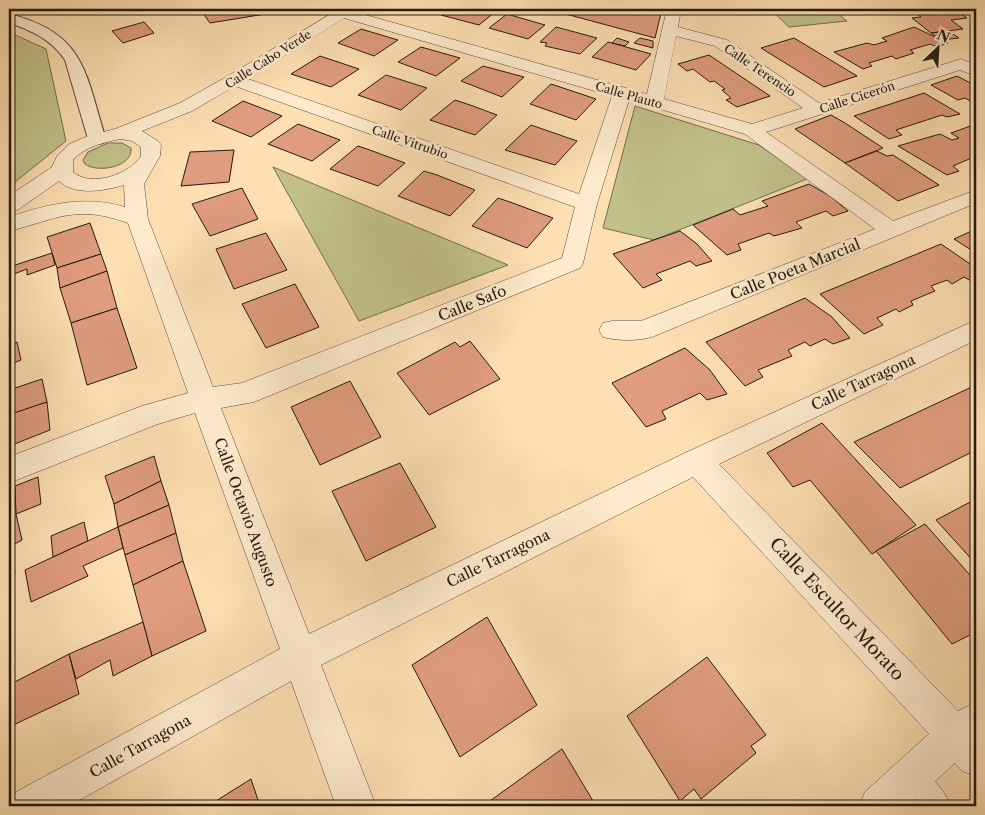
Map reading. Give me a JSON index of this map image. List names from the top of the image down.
{
  "streets": {
    "street": [
      "Calle Cabo Verde",
      "Calle Terencio",
      "Calle Plauto",
      "Calle Cicerón",
      "Calle Vitrubio",
      "Calle Poeta Marcial",
      "Calle Safo",
      "Calle Tarragona",
      "Calle Octavio Augusto",
      "Calle Escultor Morato"
    ]
  },
  "crossings": [
    ["Calle Cabo Verde", "Calle Plauto"],
    ["Calle Cabo Verde", "Calle Vitrubio"],
    ["Calle Cabo Verde", "Calle Octavio Augusto"],
    ["Calle Terencio", "Calle Cicerón"],
    ["Calle Plauto", "Calle Cicerón"],
    ["Calle Plauto", "Calle Poeta Marcial"],
    ["Calle Plauto", "Calle Safo"],
    ["Calle Vitrubio", "Calle Safo"],
    ["Calle Safo", "Calle Octavio Augusto"],
    ["Calle Tarragona", "Calle Octavio Augusto"],
    ["Calle Tarragona", "Calle Escultor Morato"]
  ],
  "north": "top right"
}
